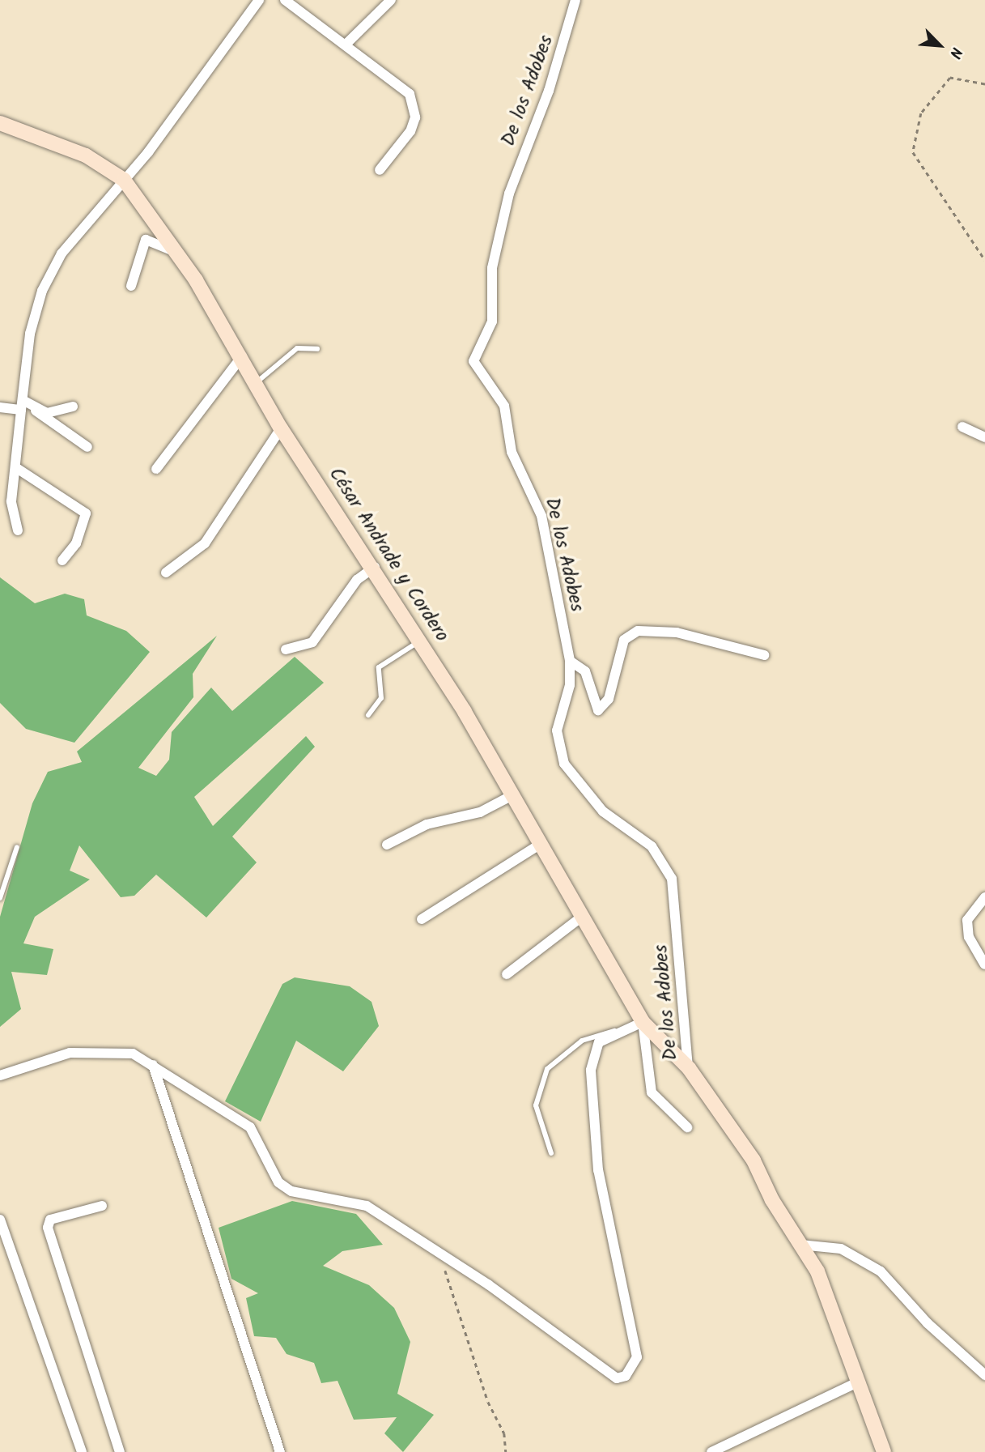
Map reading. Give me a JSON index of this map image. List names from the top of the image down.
{
  "streets": {
    "street": ["De los Adobes", "César Andrade y Cordero"]
  },
  "crossings": [
    ["De los Adobes", "César Andrade y Cordero"]
  ],
  "north": "bottom right"
}
